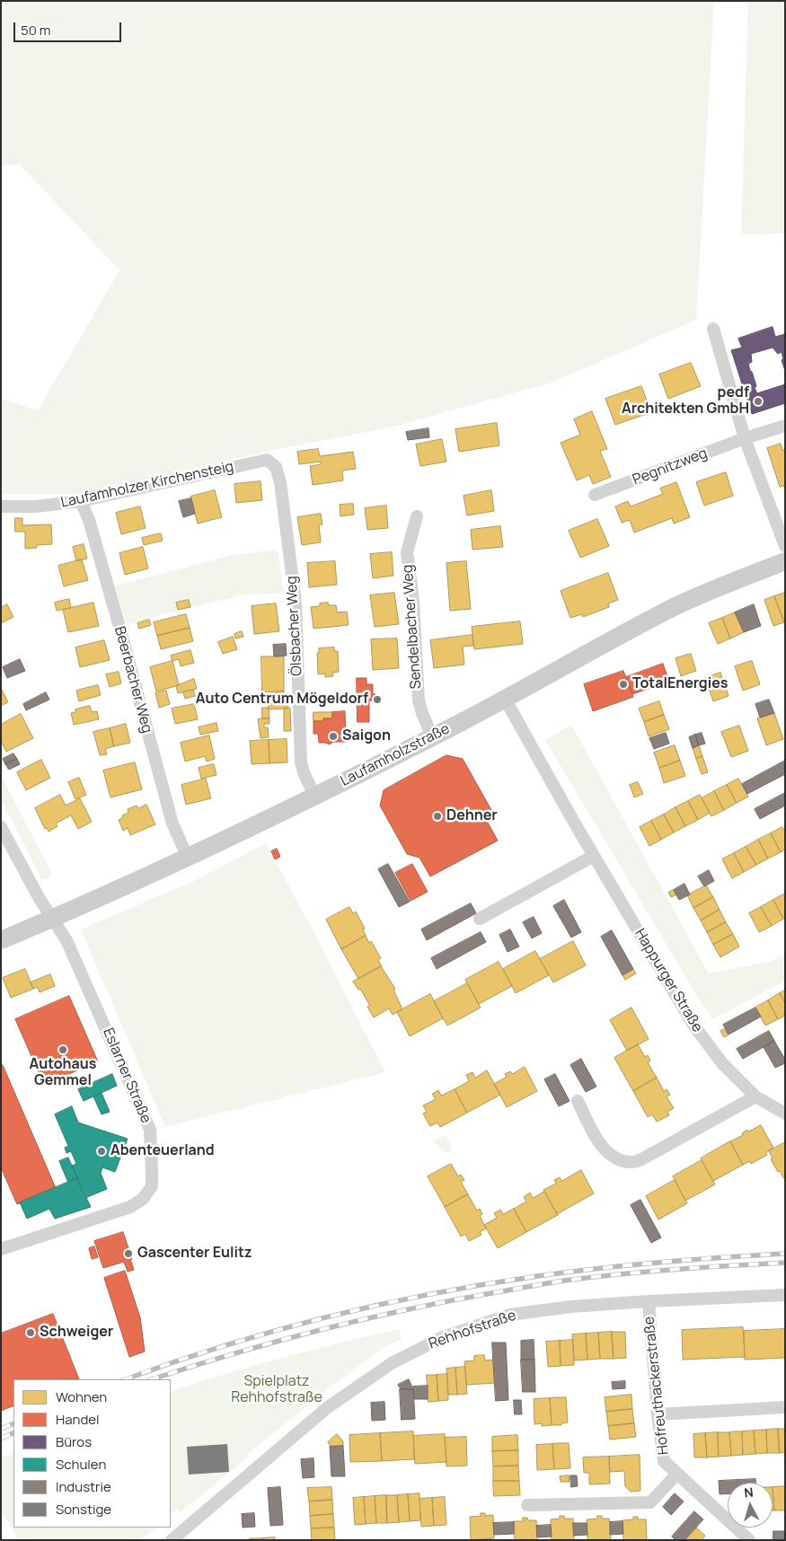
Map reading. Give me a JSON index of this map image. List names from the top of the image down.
{
  "streets": {
    "main road": ["Laufamholzstraße"],
    "street": [
      "Pegnitzweg",
      "Laufamholzer Kirchensteig",
      "Ölsbacher Weg",
      "Sendelbacher Weg",
      "Beerbacher Weg",
      "Happurger Straße",
      "Eslarner Straße",
      "Rehhofstraße",
      "Hofreuthackerstraße"
    ]
  },
  "crossings": [
    ["Laufamholzer Kirchensteig", "Ölsbacher Weg"],
    ["Laufamholzer Kirchensteig", "Beerbacher Weg"],
    ["Ölsbacher Weg", "Laufamholzstraße"],
    ["Sendelbacher Weg", "Laufamholzstraße"],
    ["Beerbacher Weg", "Laufamholzstraße"],
    ["Laufamholzstraße", "Happurger Straße"],
    ["Laufamholzstraße", "Eslarner Straße"],
    ["Rehhofstraße", "Hofreuthackerstraße"]
  ],
  "parks": ["Spielplatz Rehhofstraße"],
  "places": [
    "pedf Architekten GmbH",
    "TotalEnergies",
    "Auto Centrum Mögeldorf",
    "Saigon",
    "Dehner",
    "Autohaus Gemmel",
    "Abenteuerland",
    "Gascenter Eulitz",
    "Schweiger"
  ],
  "legend": [
    "Wohnen",
    "Handel",
    "Büros",
    "Schulen",
    "Industrie",
    "Sonstige"
  ],
  "scale_bar": "50 m",
  "north": "top"
}
